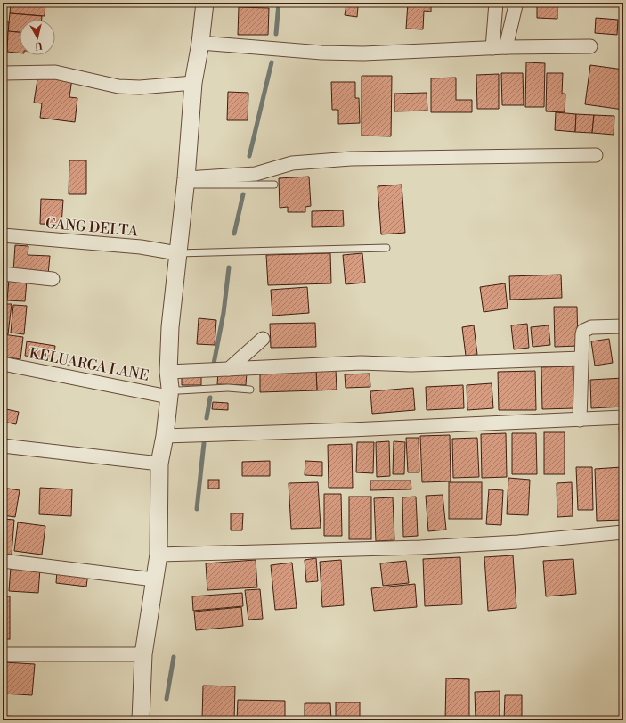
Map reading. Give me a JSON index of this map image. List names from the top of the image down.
{
  "streets": {
    "street": ["GANG DELTA", "KELUARGA LANE"]
  },
  "north": "bottom"
}
